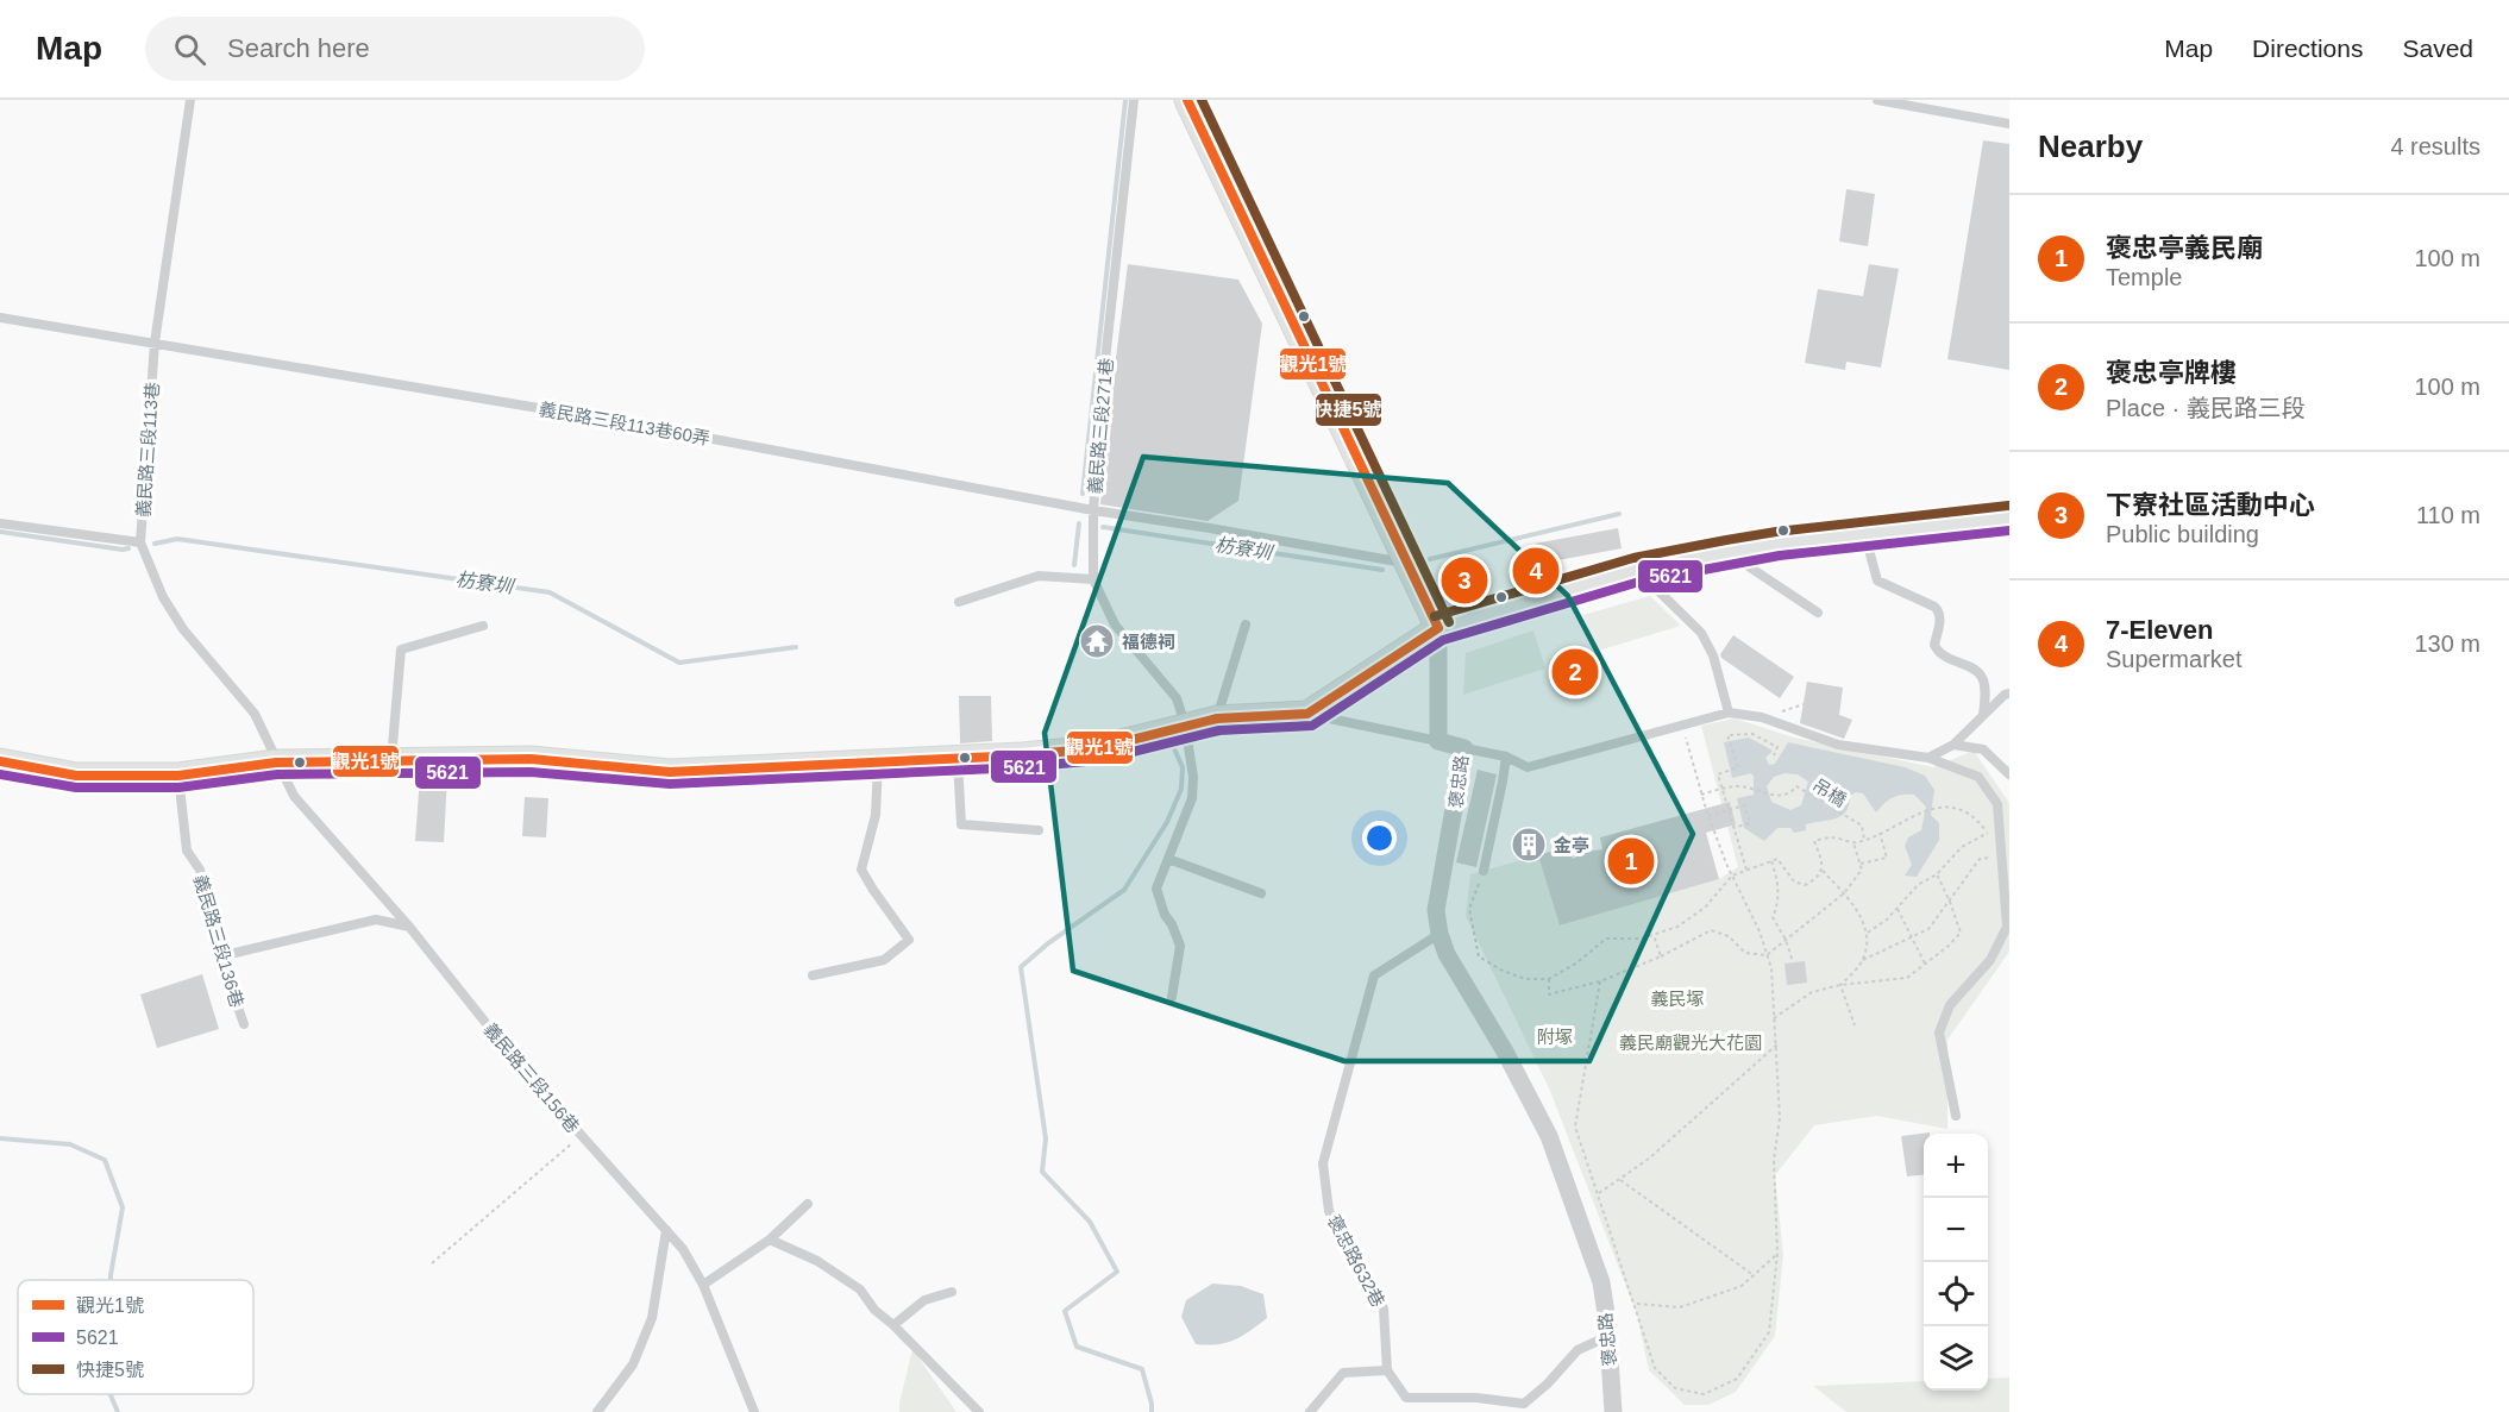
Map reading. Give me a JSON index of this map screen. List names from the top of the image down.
{
  "streets": {
    "street": ["褒忠路"],
    "lane": [
      "義民路三段113巷60弄",
      "義民路三段271巷",
      "義民路三段113巷",
      "義民路三段136巷",
      "義民路三段156巷",
      "褒忠路632巷"
    ],
    "path": ["吊橋"]
  },
  "crossings": [
    ["義民路三段113巷60弄", "義民路三段271巷"],
    ["義民路三段113巷60弄", "義民路三段113巷"],
    ["義民路三段113巷60弄", "褒忠路"],
    ["義民路三段113巷", "義民路三段156巷"],
    ["褒忠路", "褒忠路632巷"]
  ],
  "water": ["枋寮圳"],
  "parks": ["義民塚", "附塚", "義民廟觀光大花園"],
  "places": {
    "temple": ["福德祠"],
    "building": ["金亭"]
  },
  "lines": ["transit line 觀光1號", "transit line 快捷5號", "transit line 5621"],
  "legend": ["觀光1號", "5621", "快捷5號"],
  "page": {
    "header": "Map",
    "search": "Search here",
    "nav": ["Map", "Directions", "Saved"],
    "heading": ["Nearby", "4 results"],
    "list": [
      {
        "mark": "1",
        "name": "褒忠亭義民廟",
        "note": "Temple",
        "value": "100 m"
      },
      {
        "mark": "2",
        "name": "褒忠亭牌樓",
        "note": "Place · 義民路三段",
        "value": "100 m"
      },
      {
        "mark": "3",
        "name": "下寮社區活動中心",
        "note": "Public building",
        "value": "110 m"
      },
      {
        "mark": "4",
        "name": "7-Eleven",
        "note": "Supermarket",
        "value": "130 m"
      }
    ],
    "pins": [
      "4",
      "3",
      "2",
      "1"
    ],
    "map_buttons": ["+", "−"]
  }
}
